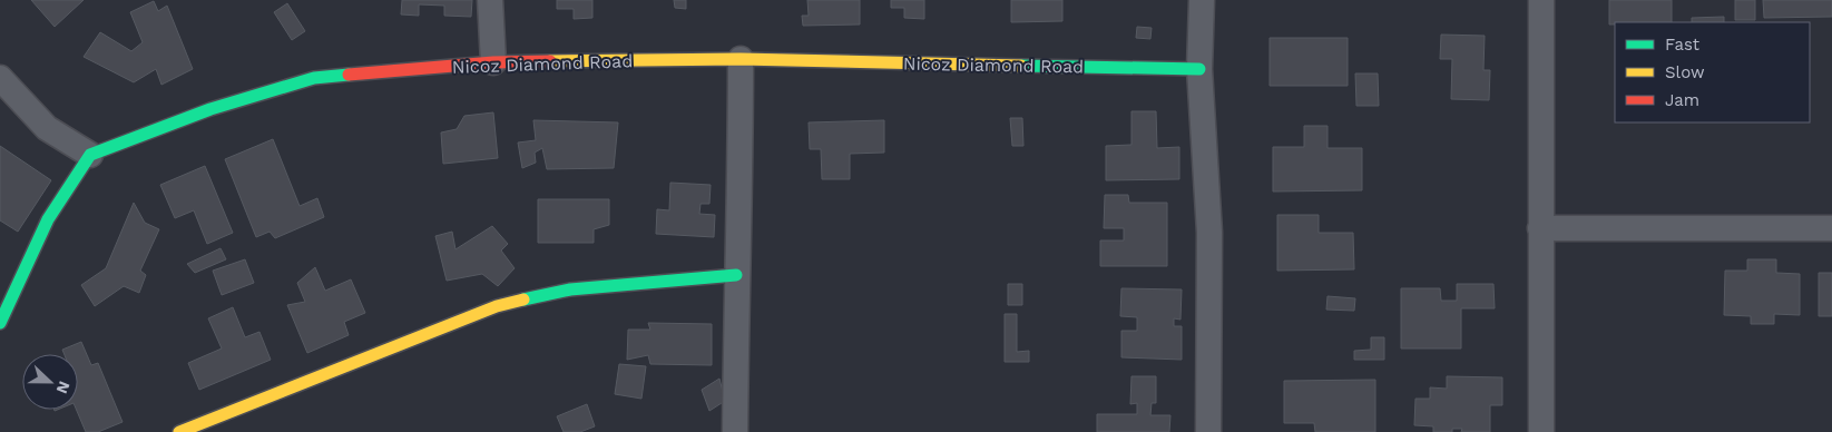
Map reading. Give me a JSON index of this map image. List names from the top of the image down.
{
  "streets": {
    "street": ["Nicoz Diamond Road"]
  },
  "legend": ["Fast", "Slow", "Jam"],
  "north": "right"
}
